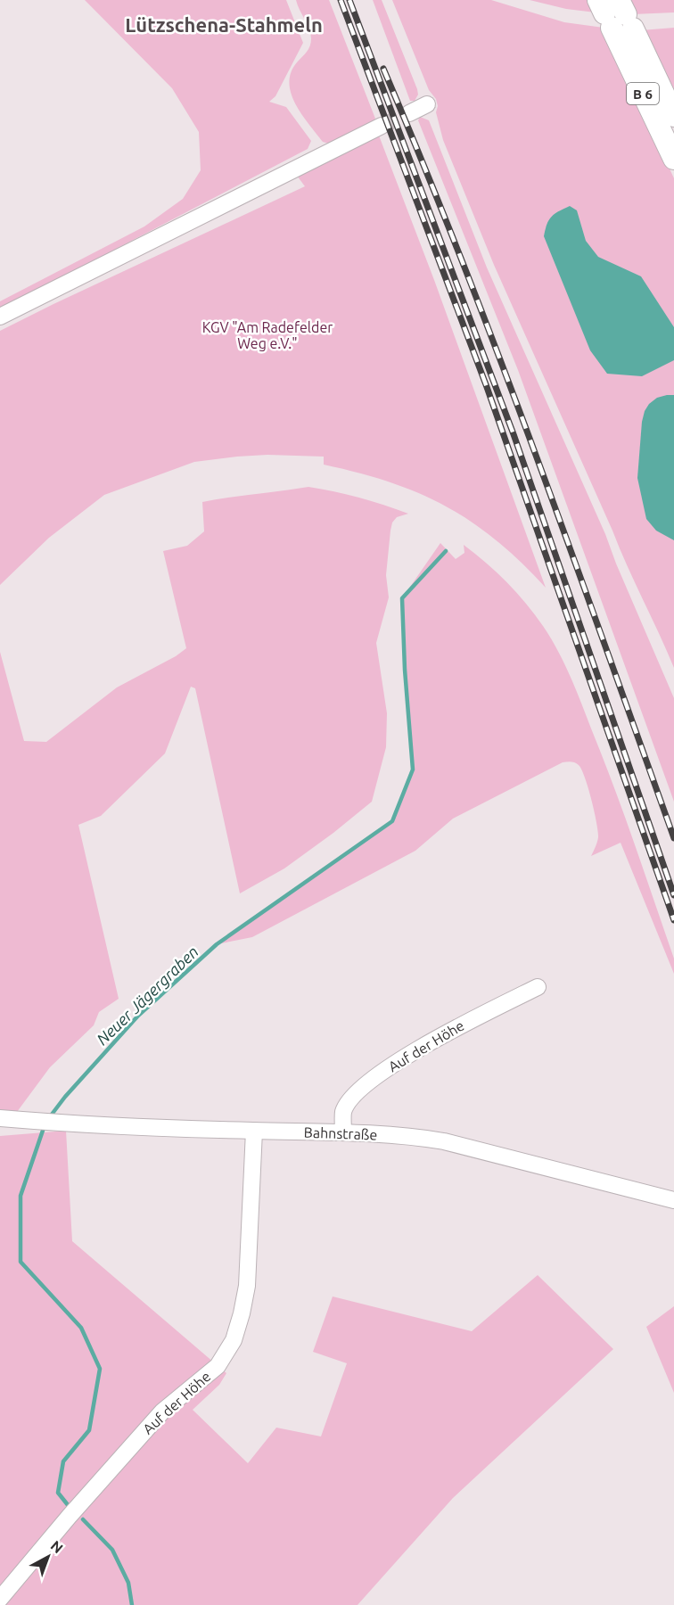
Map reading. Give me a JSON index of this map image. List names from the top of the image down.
{
  "streets": {
    "main road": ["B 6"],
    "street": ["Auf der Höhe", "Bahnstraße"]
  },
  "crossings": [
    ["Auf der Höhe", "Bahnstraße"]
  ],
  "districts": ["Lützschena-Stahmeln"],
  "water": ["Neuer Jägergraben"],
  "parks": ["KGV \"Am Radefelder Weg e.V.\""],
  "north": "top right"
}
